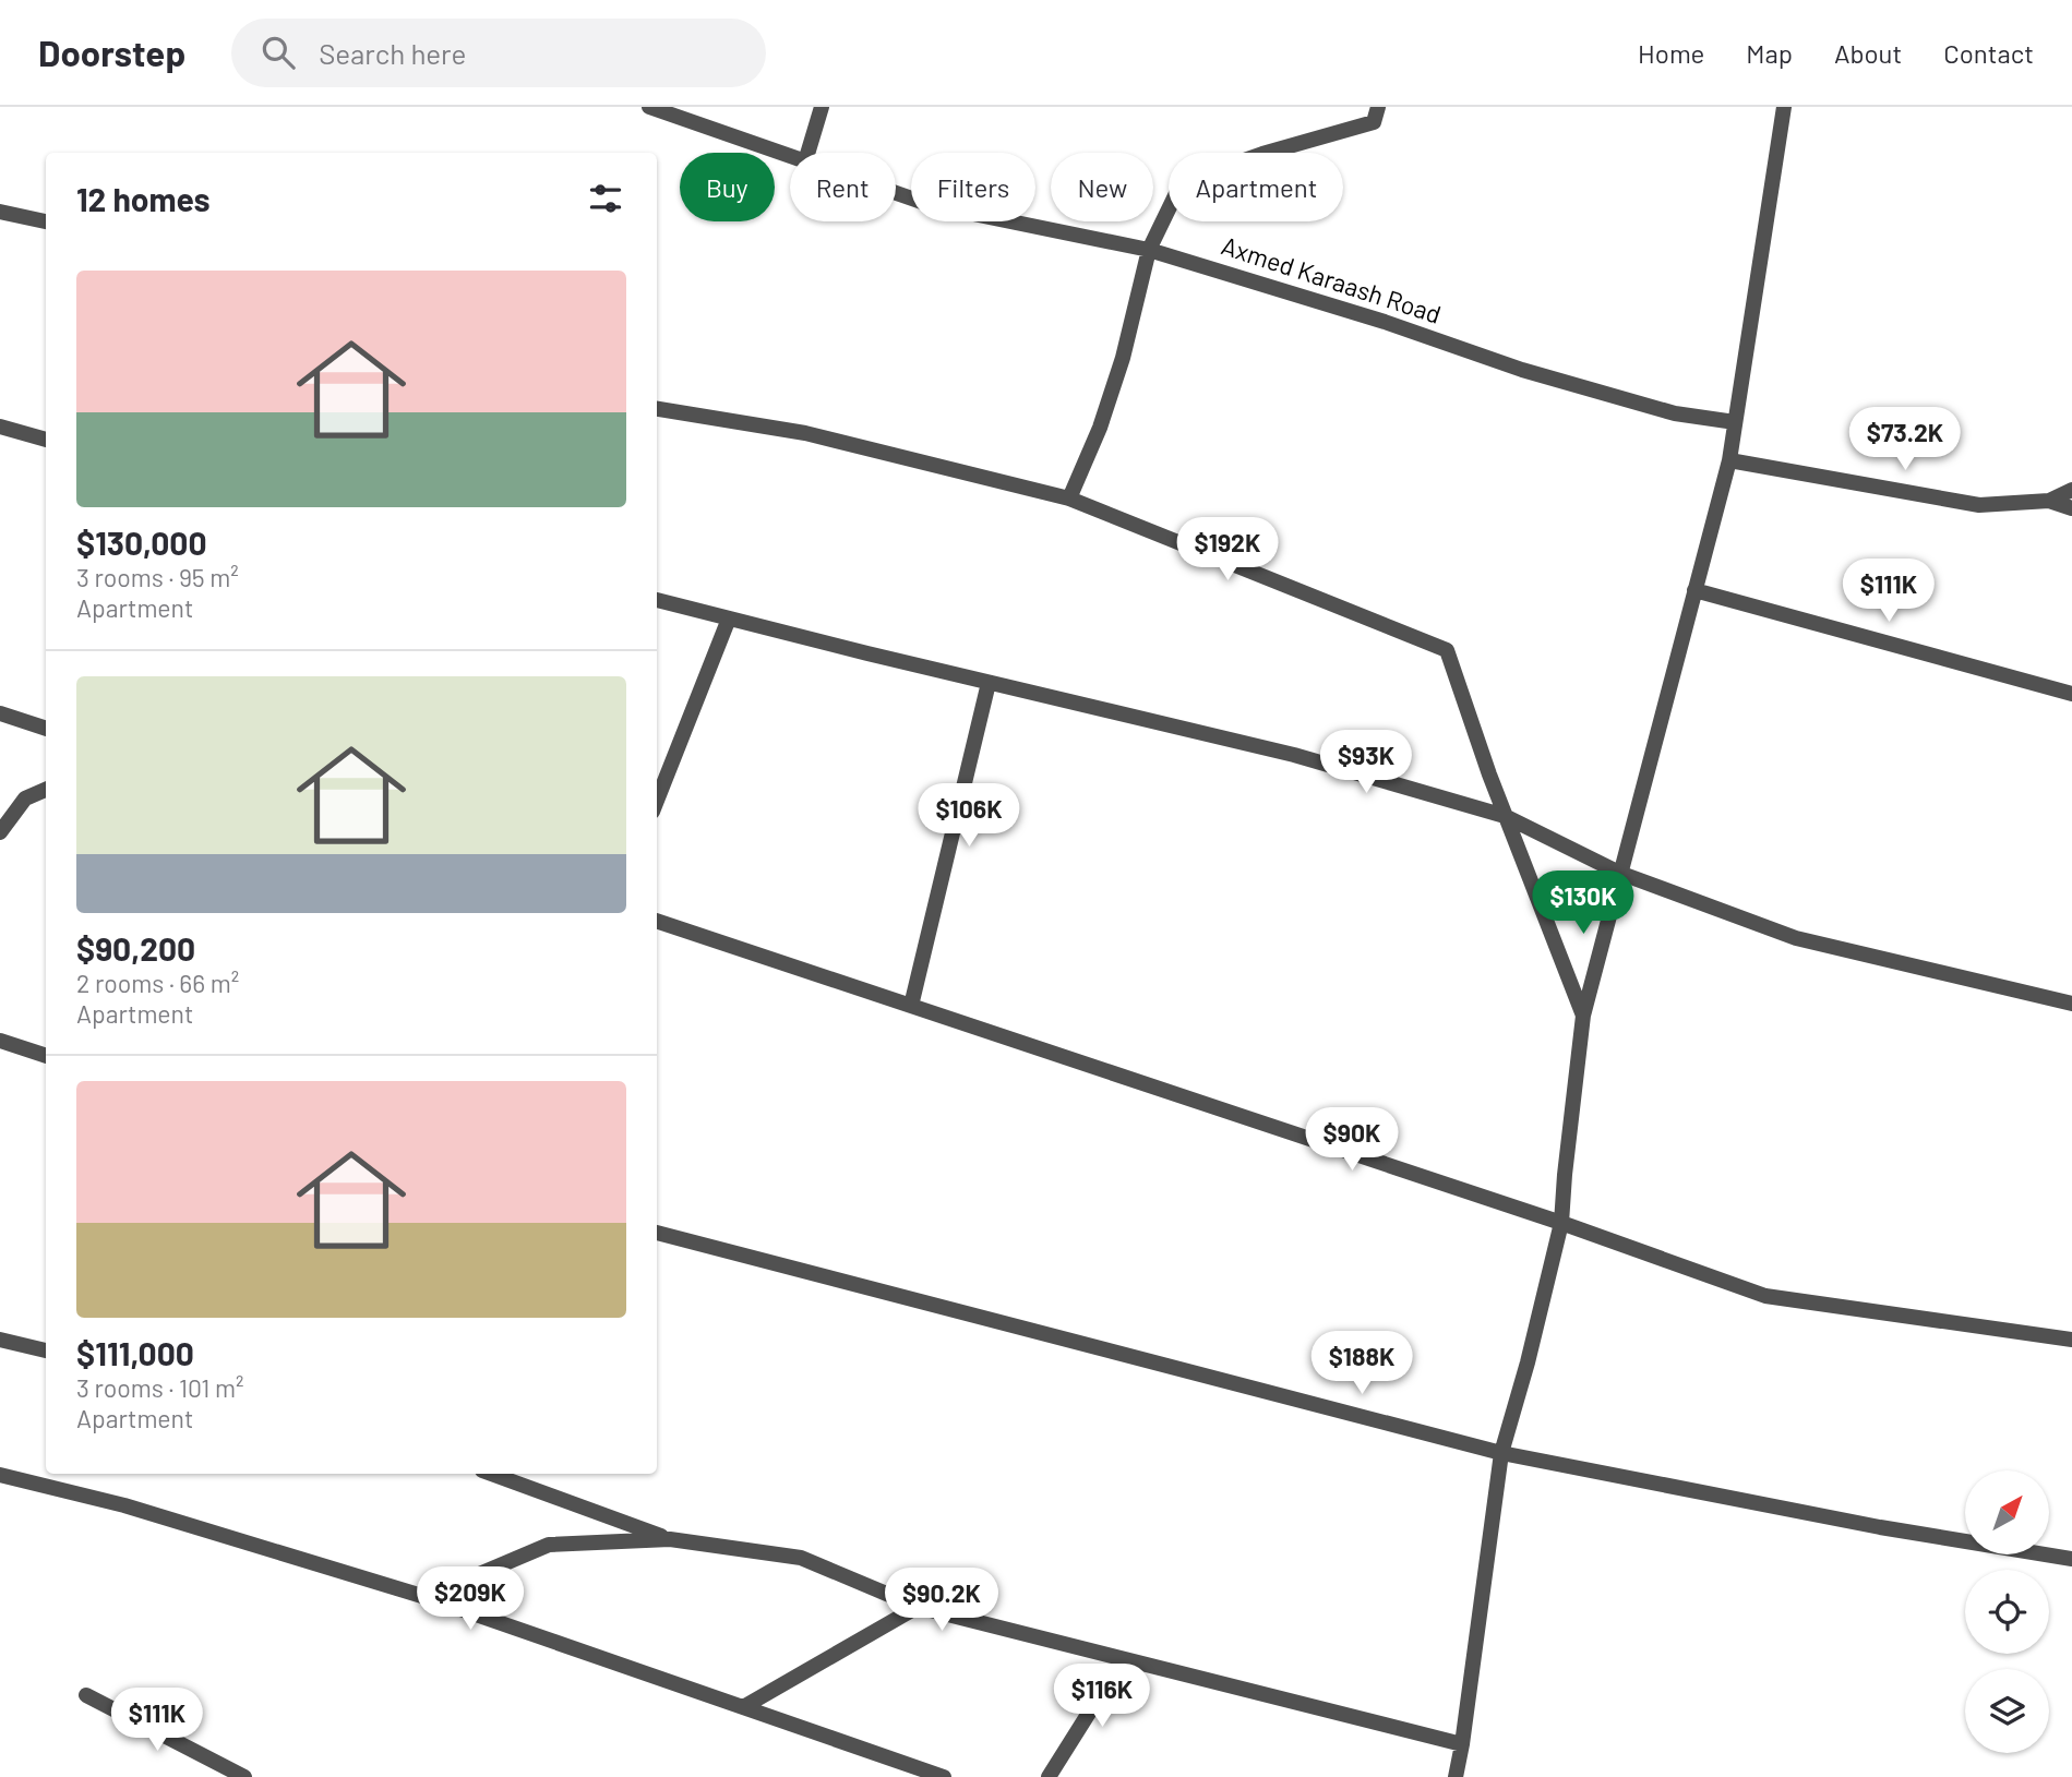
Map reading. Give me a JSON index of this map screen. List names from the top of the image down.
{
  "streets": {
    "street": ["Axmed Karaash Road"]
  },
  "north": "top right",
  "page": {
    "header": "Doorstep",
    "search": "Search here",
    "nav": [
      "Home",
      "Map",
      "About",
      "Contact"
    ],
    "chip": [
      "Buy",
      "Rent",
      "Filters",
      "New",
      "Apartment"
    ],
    "heading": "12 homes",
    "list": [
      {
        "name": "$130,000",
        "note": "3 rooms · 95 m² · Apartment"
      },
      {
        "name": "$90,200",
        "note": "2 rooms · 66 m² · Apartment"
      },
      {
        "name": "$111,000",
        "note": "3 rooms · 101 m² · Apartment"
      }
    ],
    "price": [
      "$73.2K",
      "$192K",
      "$111K",
      "$93K",
      "$106K",
      "$130K",
      "$90K",
      "$188K",
      "$209K",
      "$90.2K",
      "$116K",
      "$111K"
    ]
  }
}
